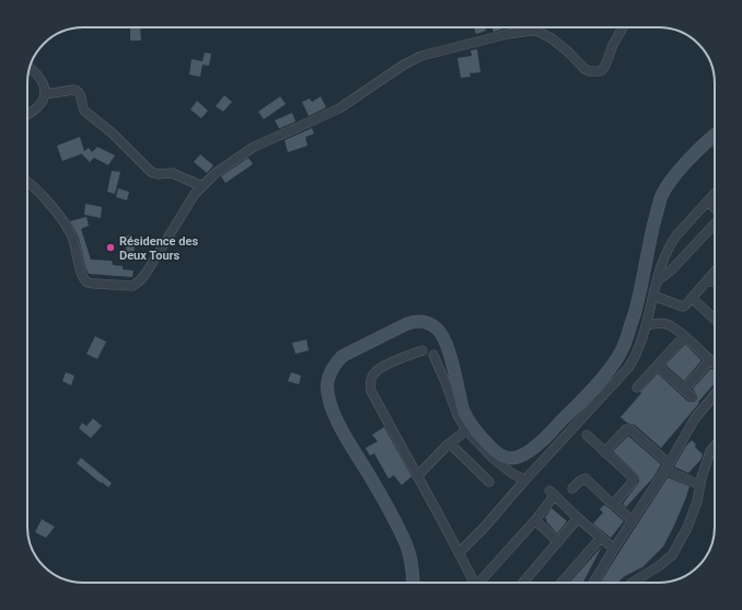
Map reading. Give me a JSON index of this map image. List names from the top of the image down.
{
  "places": ["Résidence des Deux Tours"]
}
